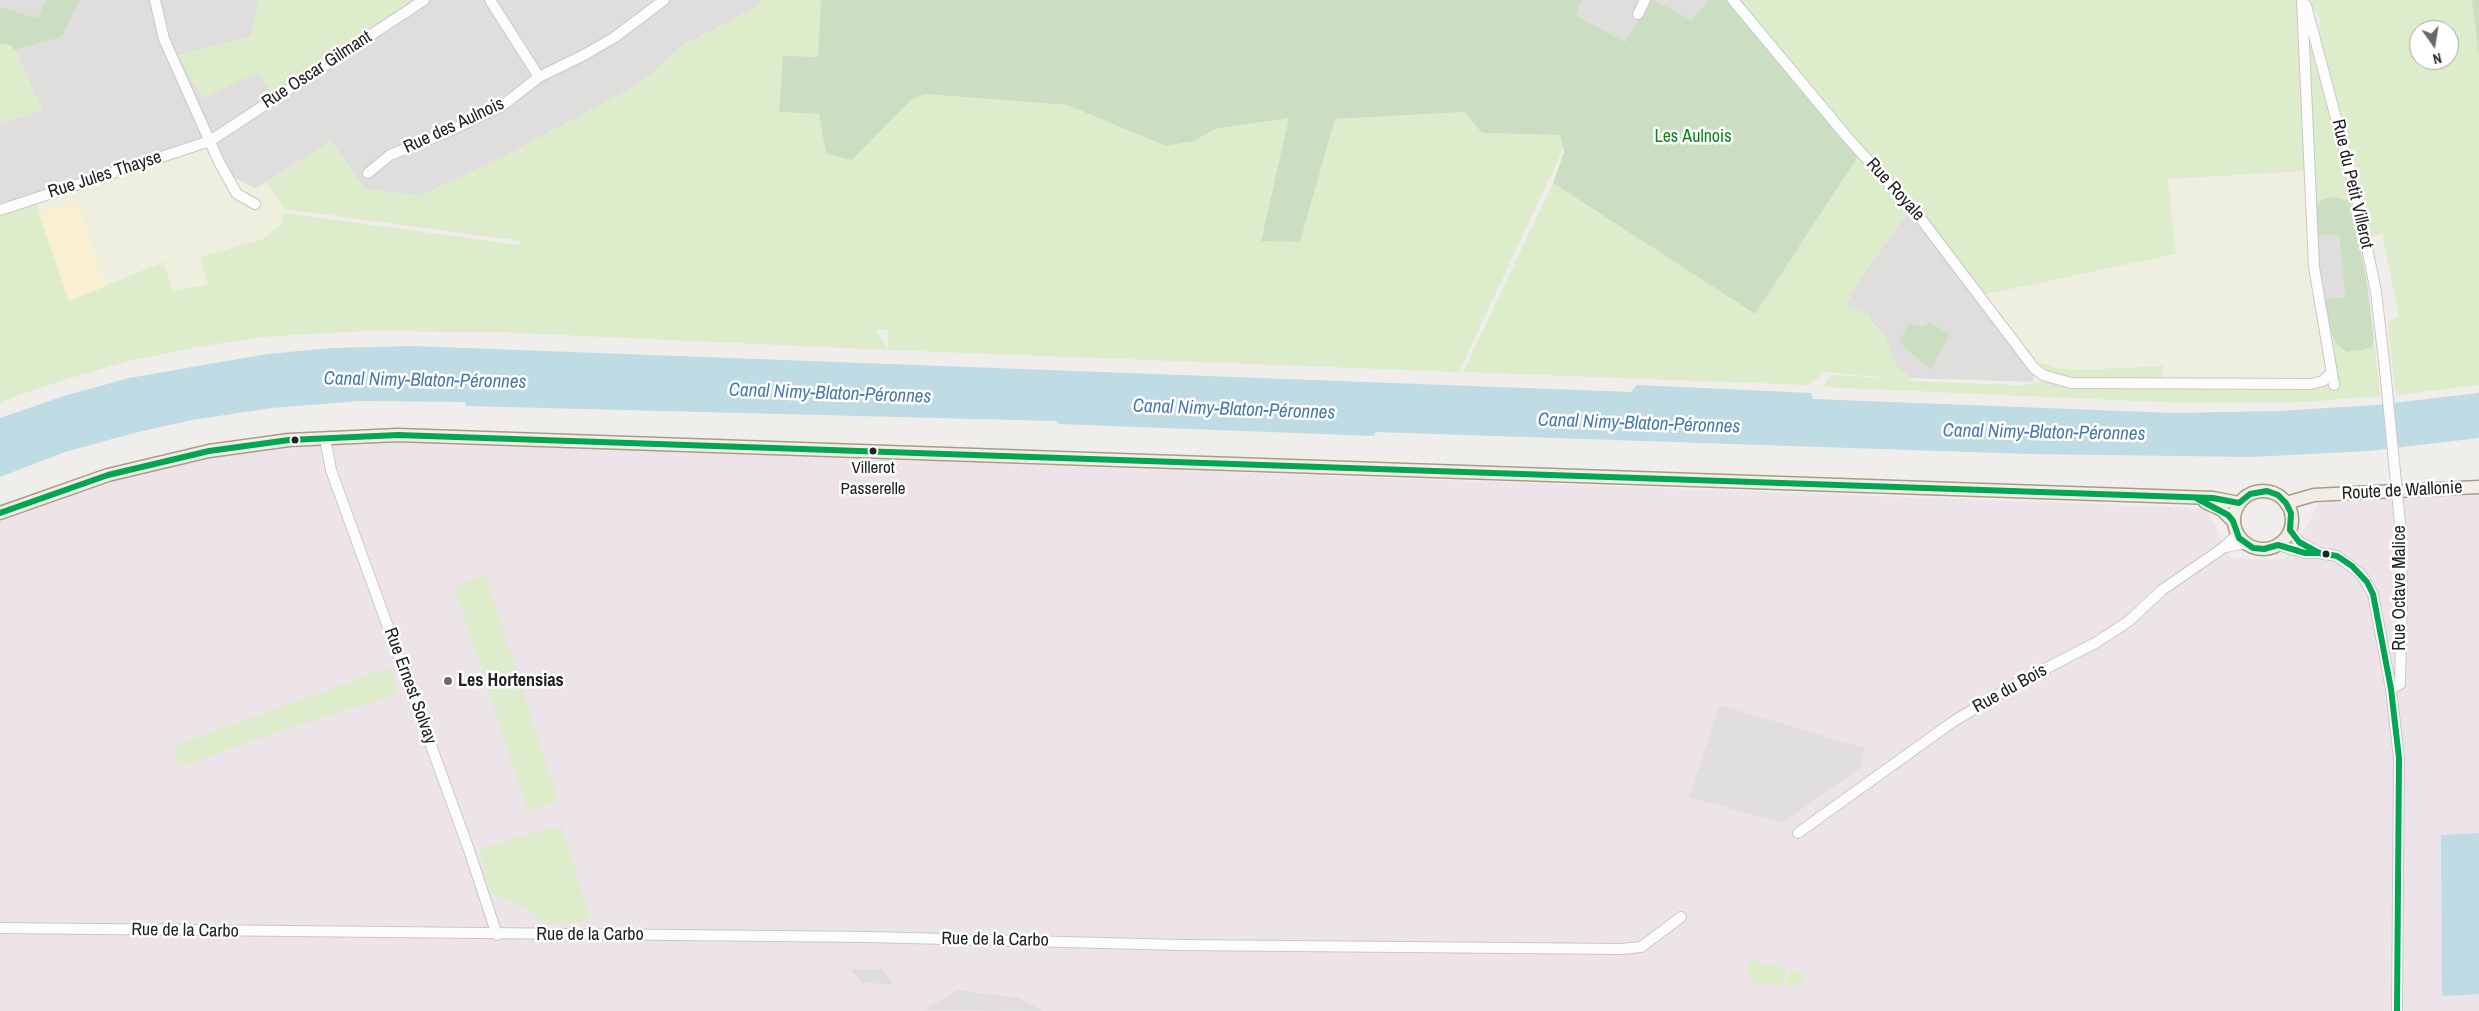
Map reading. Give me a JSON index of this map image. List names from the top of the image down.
{
  "streets": {
    "main road": ["Route de Wallonie"],
    "street": [
      "Rue Oscar Gilmant",
      "Rue des Aulnois",
      "Rue Jules Thayse",
      "Rue du Petit Villerot",
      "Rue Royale",
      "Rue Octave Malice",
      "Rue Ernest Solvay",
      "Rue du Bois",
      "Rue de la Carbo"
    ]
  },
  "crossings": [
    ["Rue Oscar Gilmant", "Rue Jules Thayse"],
    ["Rue du Petit Villerot", "Rue Octave Malice"],
    ["Route de Wallonie", "Rue du Bois"],
    ["Rue Ernest Solvay", "Rue de la Carbo"]
  ],
  "water": ["Canal Nimy-Blaton-Péronnes"],
  "parks": ["Les Aulnois"],
  "places": ["Villerot Passerelle", "Les Hortensias"],
  "north": "bottom"
}
